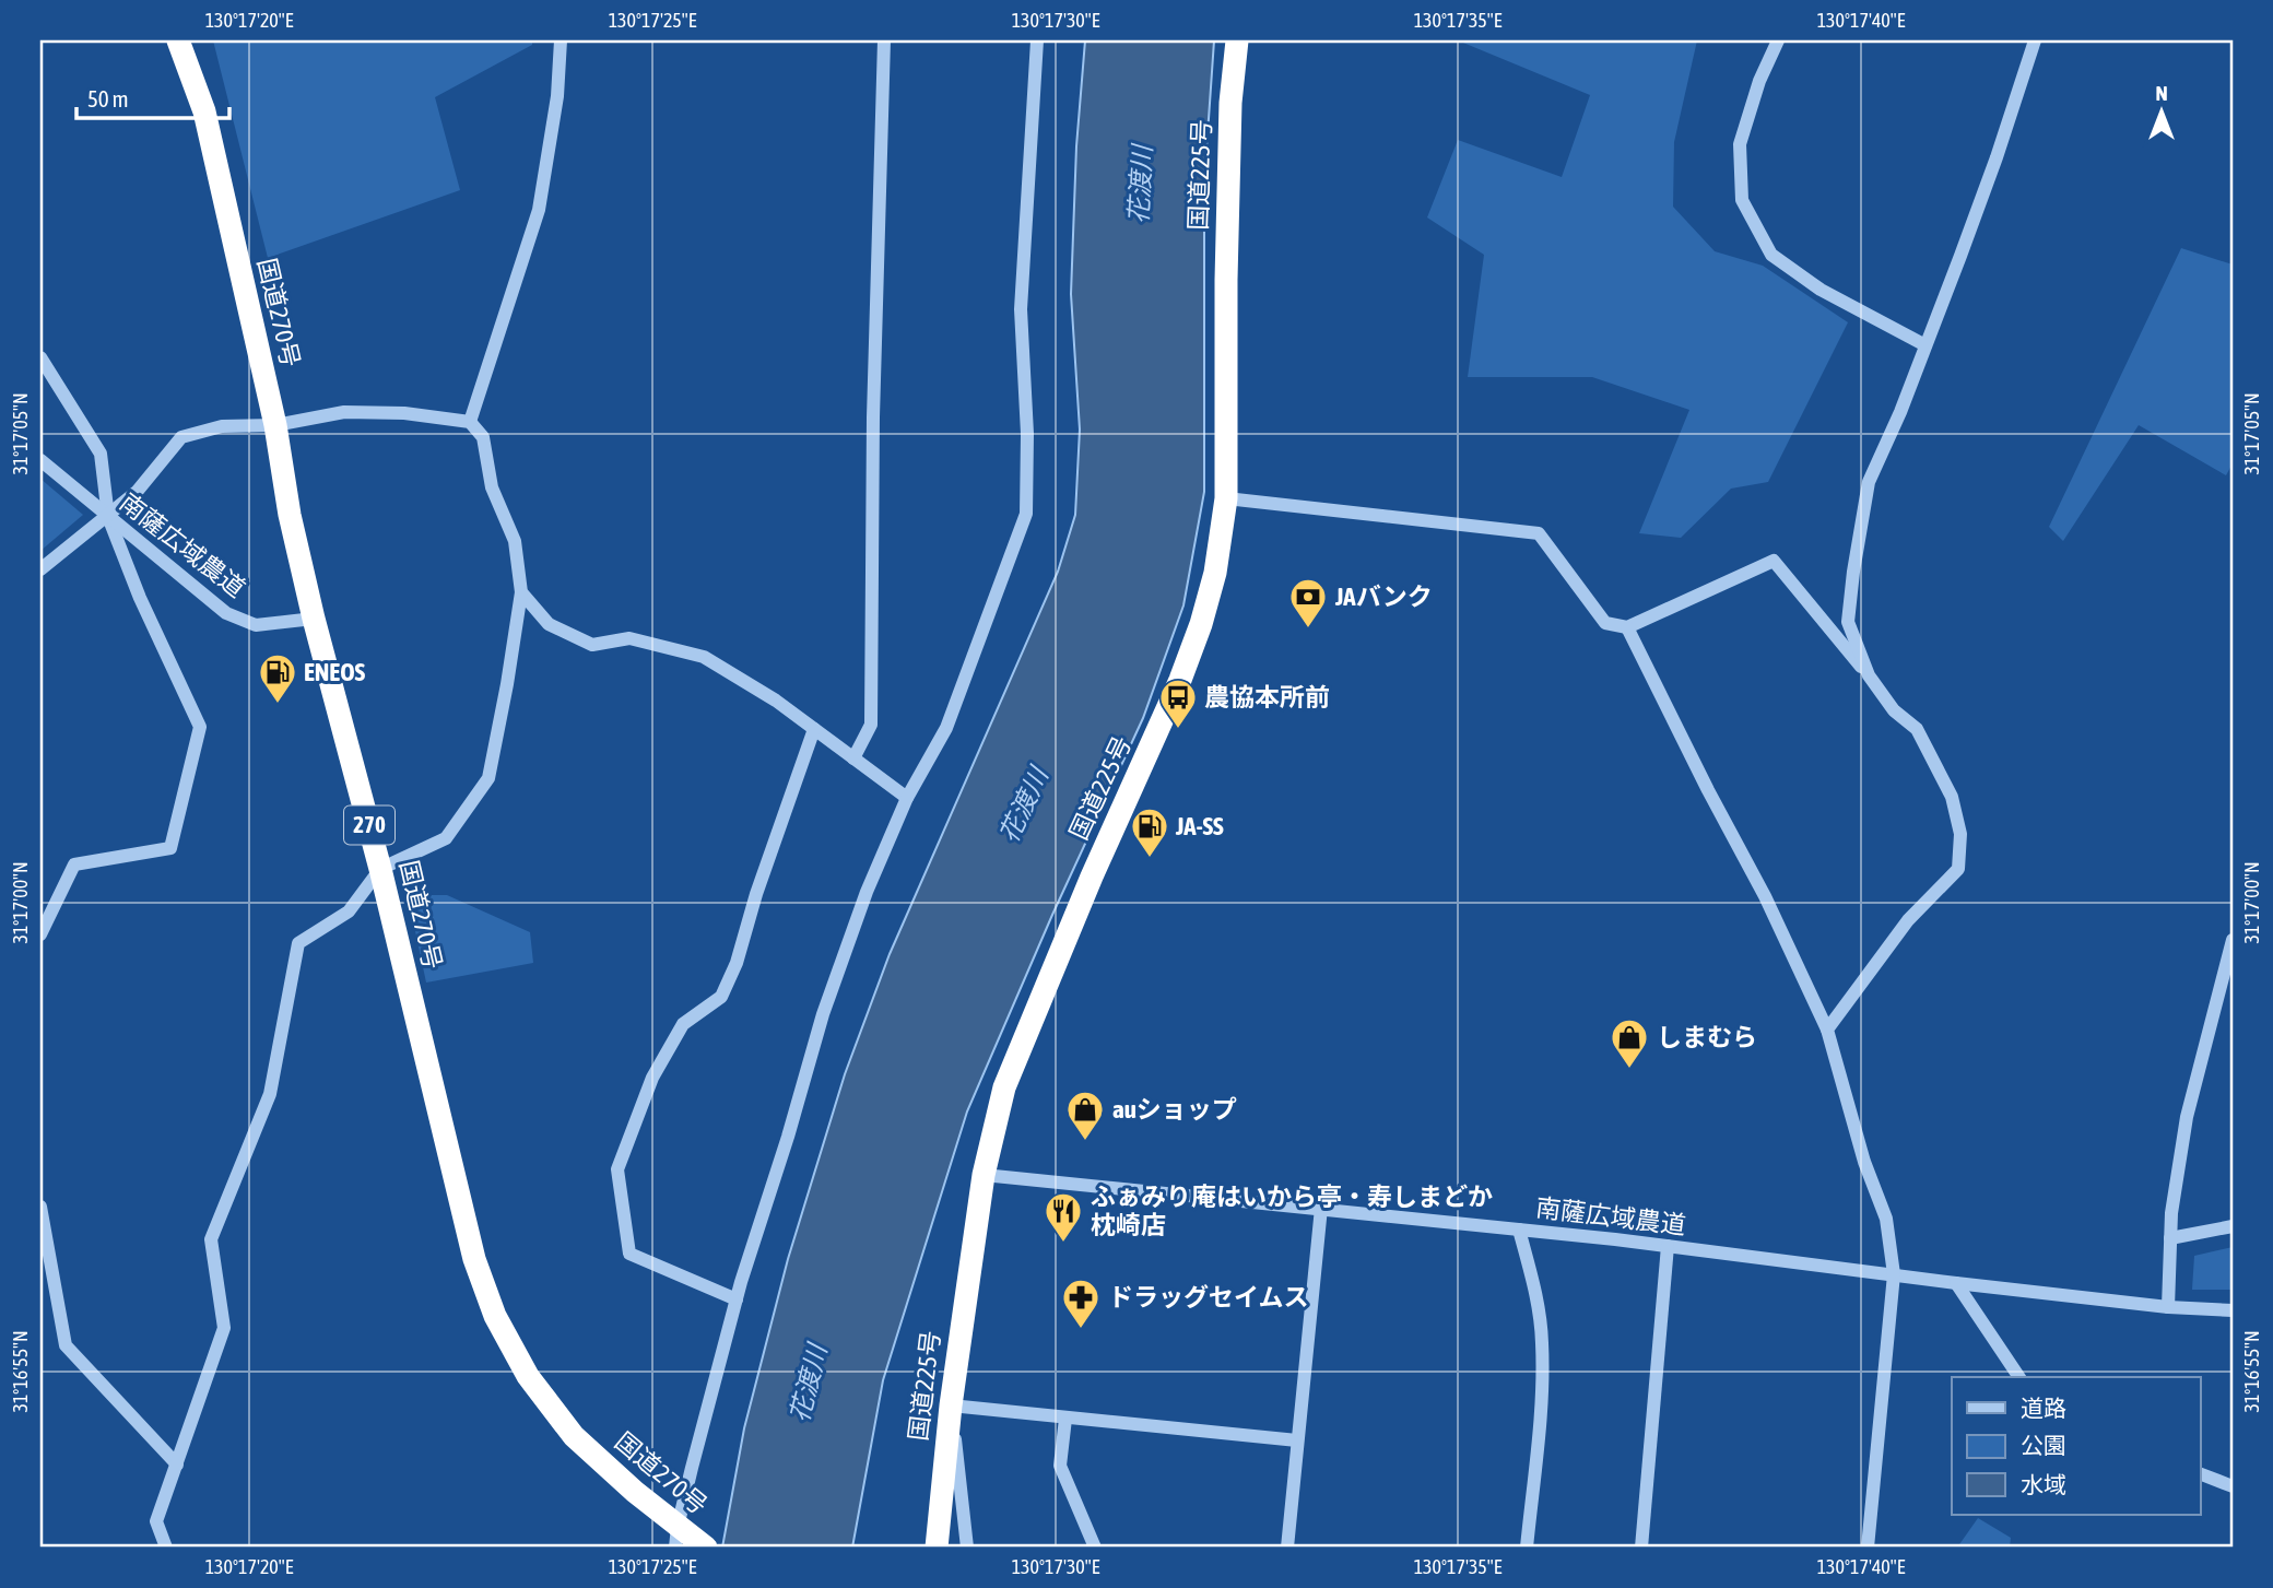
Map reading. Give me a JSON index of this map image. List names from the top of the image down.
{
  "streets": {
    "highway": ["国道225号", "国道270号", "270"],
    "street": ["南薩広域農道"]
  },
  "crossings": [
    ["国道225号", "南薩広域農道"],
    ["国道270号", "南薩広域農道"]
  ],
  "water": ["花渡川"],
  "places": {
    "bank": ["JAバンク"],
    "fuel station": ["ENEOS", "JA-SS"],
    "bus stop": ["農協本所前"],
    "shop": ["しまむら", "auショップ"],
    "restaurant": ["ふぁみり庵はいから亭・寿しまどか 枕崎店"],
    "pharmacy": ["ドラッグセイムス"]
  },
  "legend": ["道路", "公園", "水域"],
  "scale_bar": "50 m",
  "north": "top",
  "coordinates": [
    "130°17'20\"E",
    "130°17'25\"E",
    "130°17'30\"E",
    "130°17'35\"E",
    "130°17'40\"E",
    "31°17'05\"N",
    "31°17'00\"N",
    "31°16'55\"N"
  ]
}
